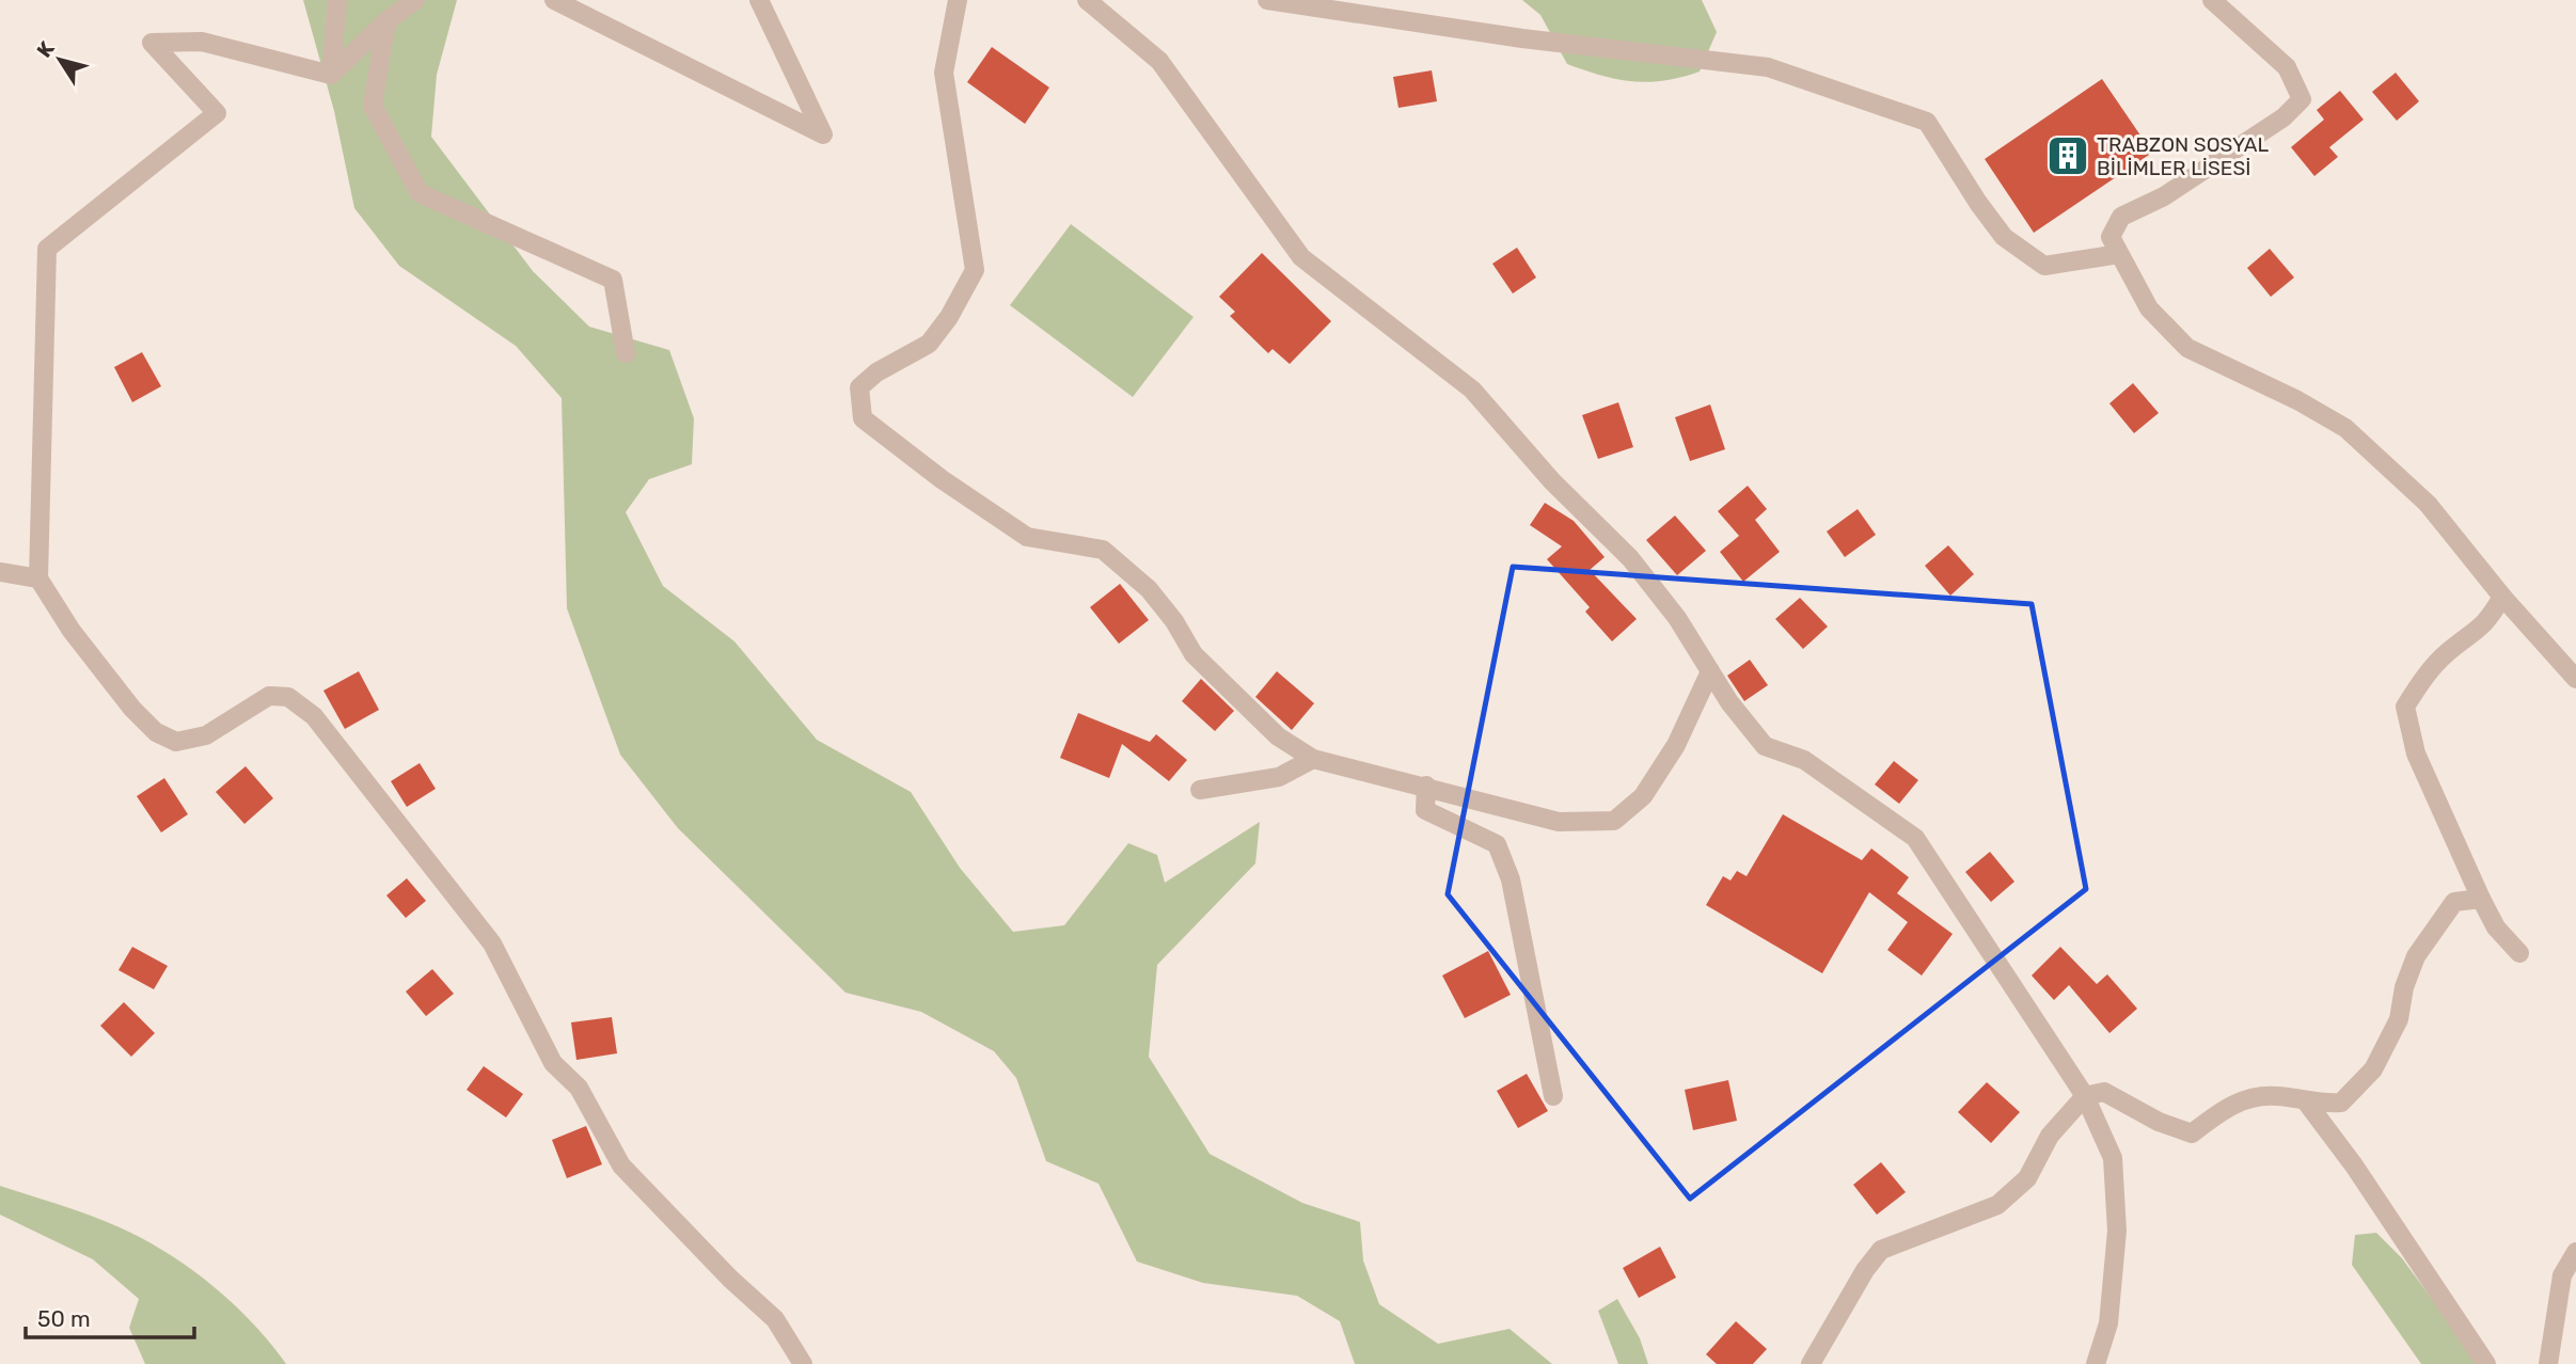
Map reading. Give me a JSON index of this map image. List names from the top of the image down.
{
  "places": {
    "building": ["TRABZON SOSYAL BİLİMLER LİSESİ"]
  },
  "scale_bar": "50 m",
  "north": "top left"
}
